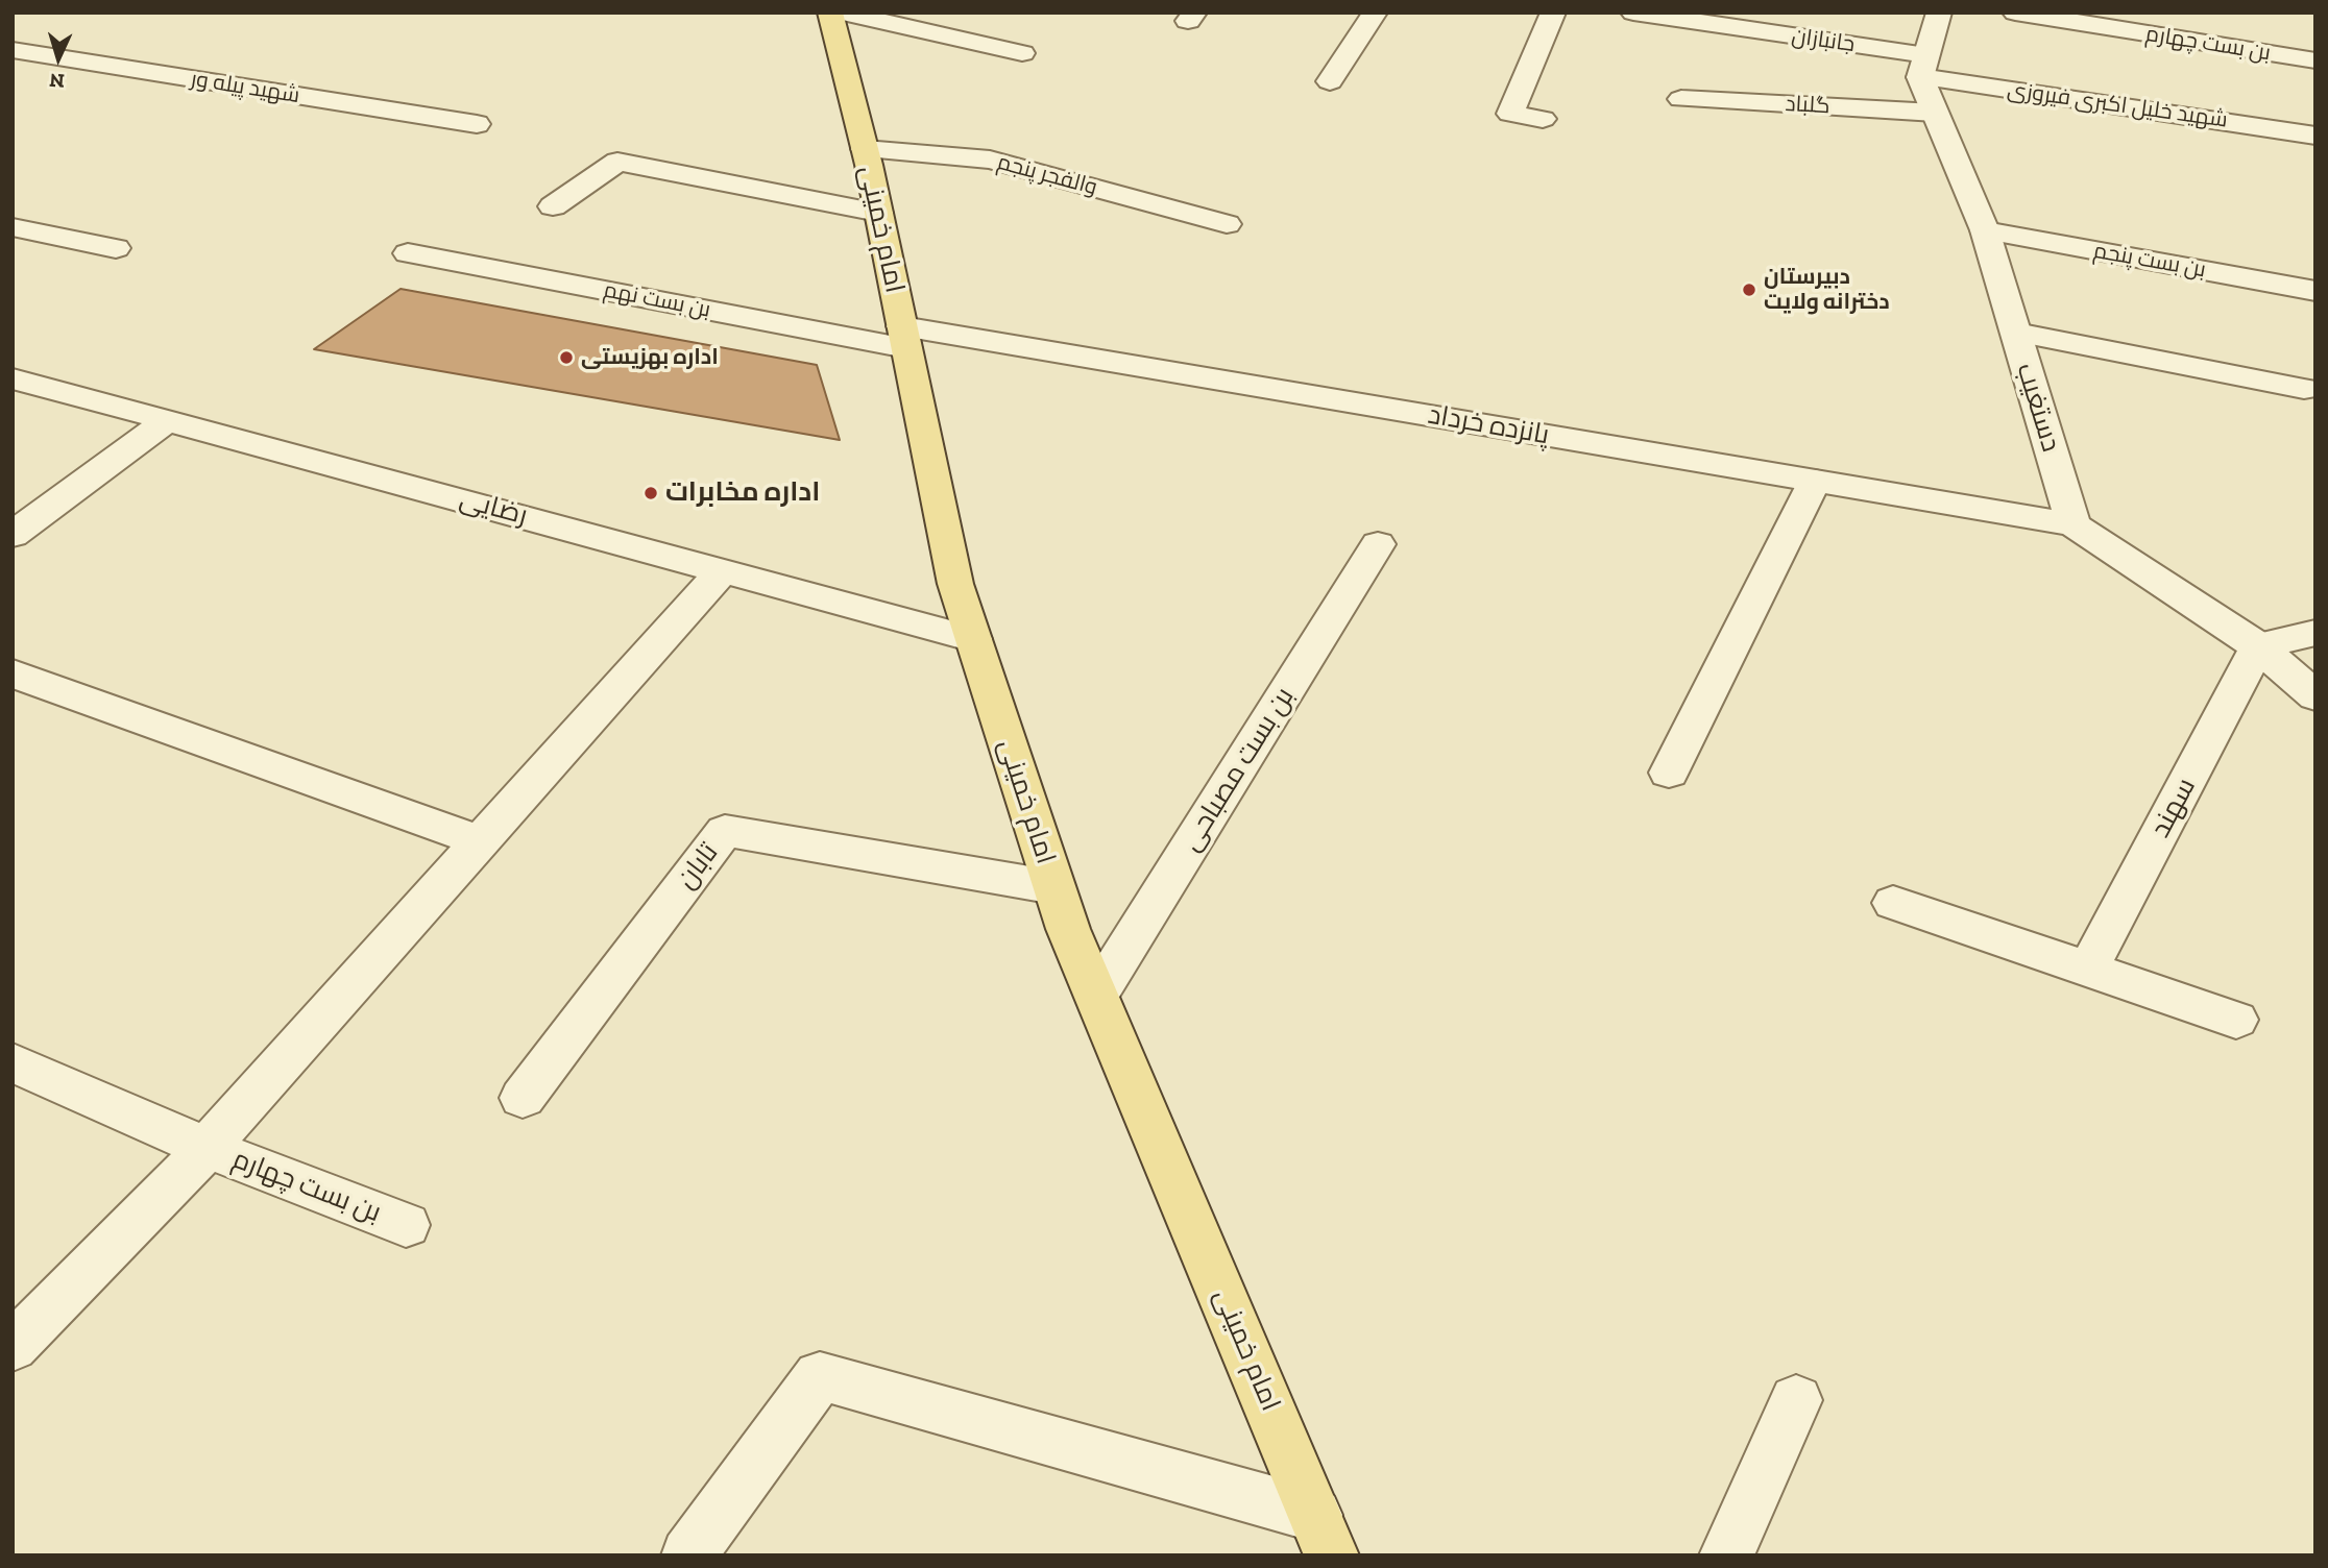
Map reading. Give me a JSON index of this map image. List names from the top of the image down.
{
  "streets": {
    "main road": ["امام خمینی"],
    "street": [
      "جانبازان",
      "بن بست چهارم",
      "شهید پیله ور",
      "گلباد",
      "شهید خلیل اکبری فیروزی",
      "والفجر پنجم",
      "بن بست پنجم",
      "بن بست نهم",
      "دستغیب",
      "پانزده خرداد",
      "رضایی",
      "بن بست مصباحی",
      "سهند",
      "تابان"
    ]
  },
  "crossings": [
    ["جانبازان", "شهید خلیل اکبری فیروزی"],
    ["جانبازان", "دستغیب"],
    ["گلباد", "دستغیب"],
    ["شهید خلیل اکبری فیروزی", "دستغیب"],
    ["والفجر پنجم", "امام خمینی"],
    ["امام خمینی", "بن بست نهم"],
    ["امام خمینی", "پانزده خرداد"],
    ["امام خمینی", "رضایی"],
    ["امام خمینی", "بن بست مصباحی"],
    ["امام خمینی", "تابان"],
    ["بن بست پنجم", "دستغیب"],
    ["بن بست نهم", "پانزده خرداد"],
    ["دستغیب", "پانزده خرداد"]
  ],
  "places": ["دبیرستان دخترانه ولایت", "اداره بهزیستی", "اداره مخابرات"],
  "north": "bottom"
}
